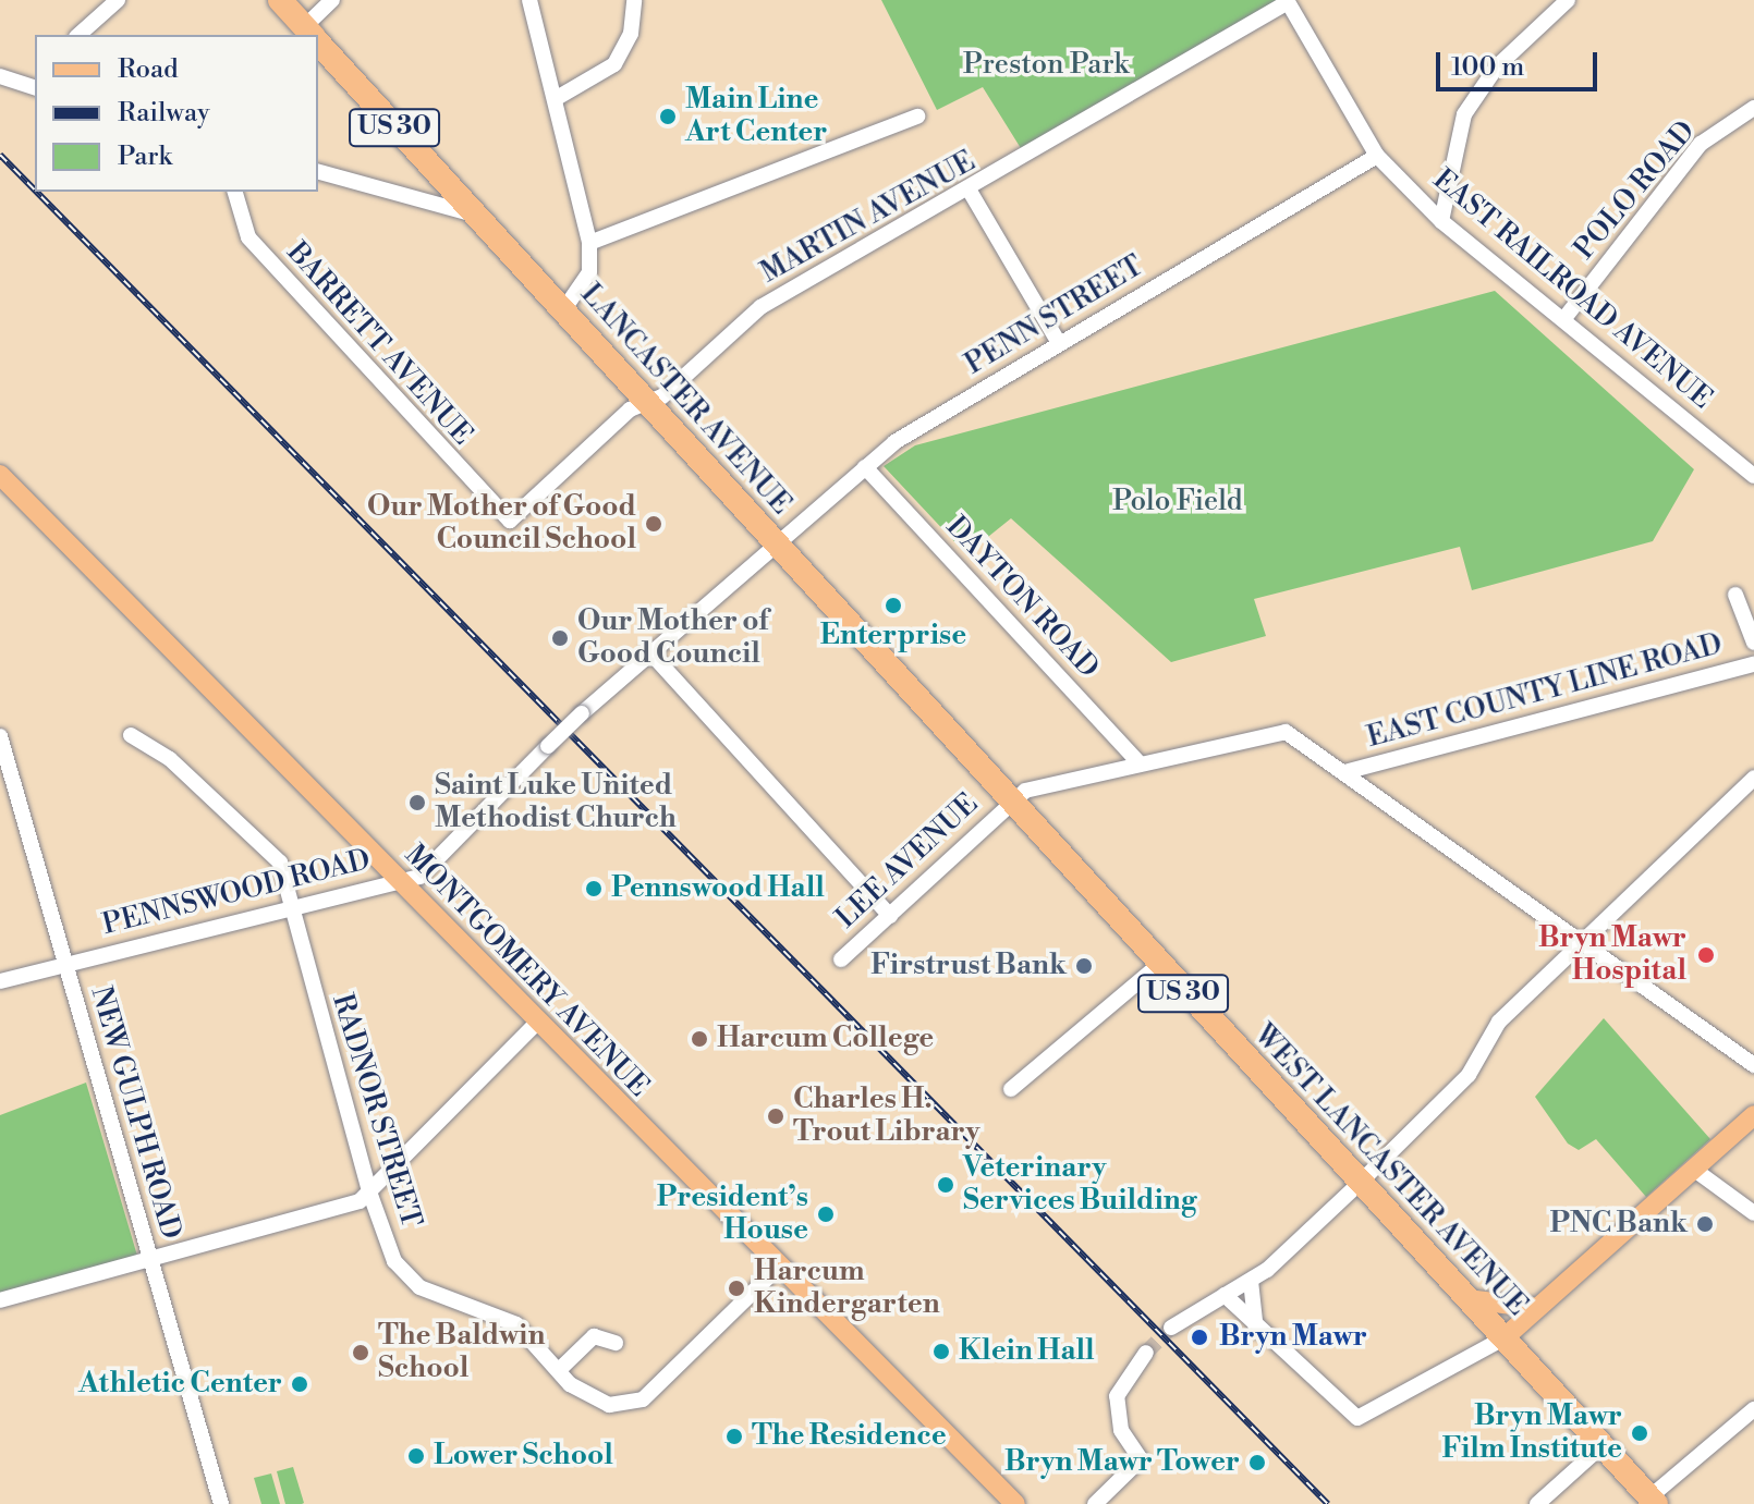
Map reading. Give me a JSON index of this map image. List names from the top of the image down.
{
  "streets": {
    "highway": ["US 30", "LANCASTER AVENUE", "WEST LANCASTER AVENUE"],
    "main road": ["MONTGOMERY AVENUE"],
    "street": [
      "POLO ROAD",
      "MARTIN AVENUE",
      "EAST RAILROAD AVENUE",
      "PENN STREET",
      "BARRETT AVENUE",
      "DAYTON ROAD",
      "EAST COUNTY LINE ROAD",
      "LEE AVENUE",
      "PENNSWOOD ROAD",
      "RADNOR STREET",
      "NEW GULPH ROAD"
    ]
  },
  "crossings": [
    ["POLO ROAD", "EAST RAILROAD AVENUE"],
    ["MARTIN AVENUE", "EAST RAILROAD AVENUE"],
    ["MARTIN AVENUE", "BARRETT AVENUE"],
    ["MARTIN AVENUE", "LANCASTER AVENUE"],
    ["EAST RAILROAD AVENUE", "PENN STREET"],
    ["PENN STREET", "LANCASTER AVENUE"],
    ["PENN STREET", "DAYTON ROAD"],
    ["PENN STREET", "PENNSWOOD ROAD"],
    ["LANCASTER AVENUE", "LEE AVENUE"],
    ["LANCASTER AVENUE", "PENNSWOOD ROAD"],
    ["LANCASTER AVENUE", "WEST LANCASTER AVENUE"],
    ["LEE AVENUE", "WEST LANCASTER AVENUE"],
    ["PENNSWOOD ROAD", "MONTGOMERY AVENUE"],
    ["PENNSWOOD ROAD", "RADNOR STREET"],
    ["PENNSWOOD ROAD", "NEW GULPH ROAD"],
    ["MONTGOMERY AVENUE", "RADNOR STREET"]
  ],
  "parks": ["Preston Park", "Polo Field"],
  "places": [
    "Main Line Art Center",
    "Our Mother of Good Council School",
    "Enterprise",
    "Our Mother of Good Council",
    "Saint Luke United Methodist Church",
    "Pennswood Hall",
    "Bryn Mawr Hospital",
    "Firstrust Bank",
    "Harcum College",
    "Charles H. Trout Library",
    "Veterinary Services Building",
    "President’s House",
    "PNC Bank",
    "Harcum Kindergarten",
    "Bryn Mawr",
    "Klein Hall",
    "The Baldwin School",
    "Athletic Center",
    "Bryn Mawr Film Institute",
    "The Residence",
    "Lower School",
    "Bryn Mawr Tower"
  ],
  "legend": ["Road", "Railway", "Park"],
  "scale_bar": "100 m"
}
